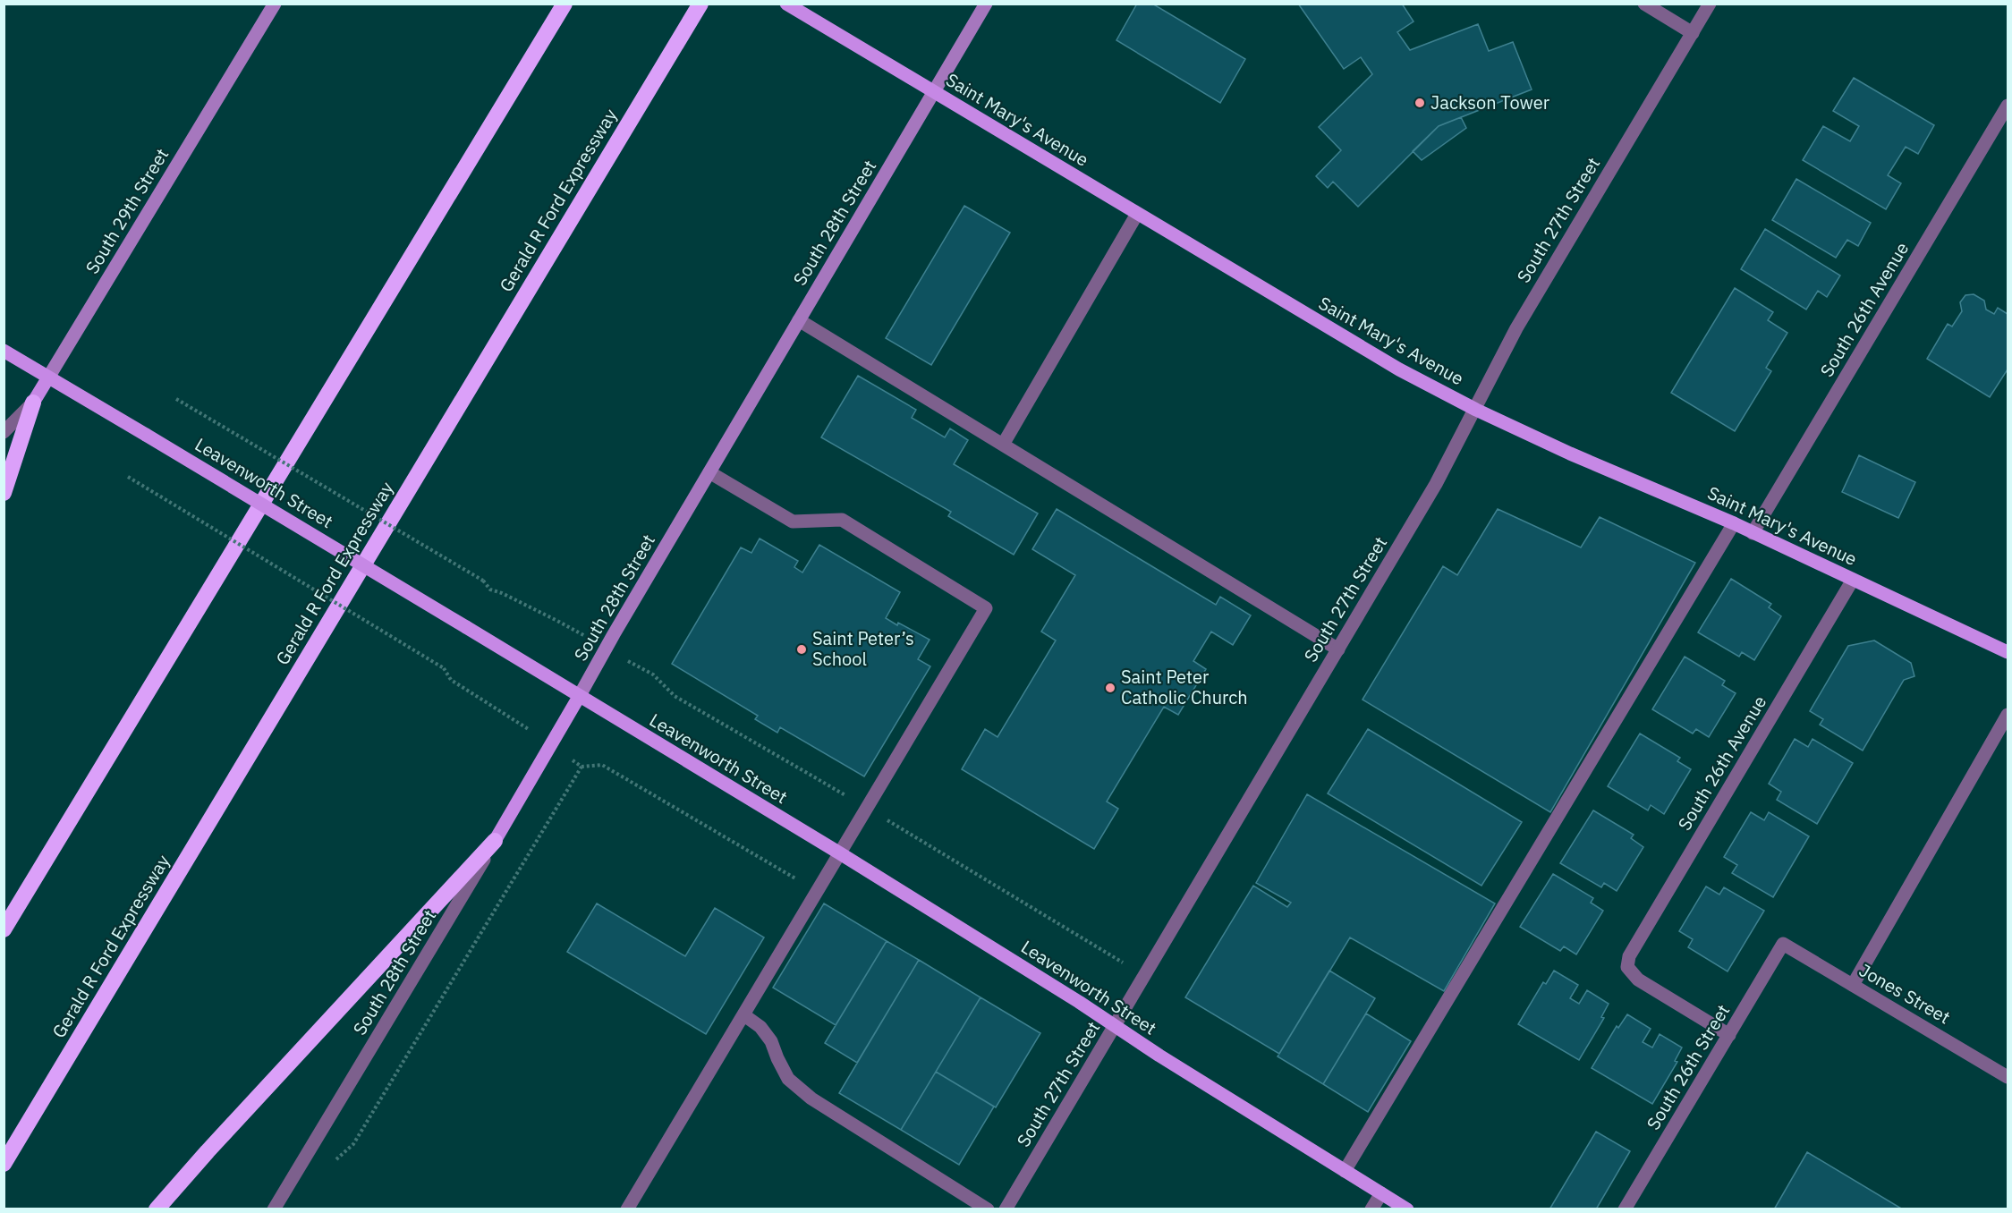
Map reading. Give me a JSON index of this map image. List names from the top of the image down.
{
  "streets": {
    "highway": ["Gerald R Ford Expressway"],
    "main road": [
      "Saint Mary's Avenue",
      "South 29th Street",
      "South 28th Street",
      "Leavenworth Street"
    ],
    "street": [
      "South 27th Street",
      "South 26th Avenue",
      "Jones Street",
      "South 26th Street"
    ]
  },
  "crossings": [
    ["Saint Mary's Avenue", "South 27th Street"],
    ["Saint Mary's Avenue", "South 28th Street"],
    ["Saint Mary's Avenue", "South 26th Avenue"],
    ["South 29th Street", "Leavenworth Street"],
    ["South 27th Street", "Leavenworth Street"],
    ["South 28th Street", "Leavenworth Street"],
    ["South 26th Avenue", "South 26th Street"],
    ["Jones Street", "South 26th Street"]
  ],
  "places": ["Jackson Tower", "Saint Peter’s School", "Saint Peter Catholic Church"]
}
